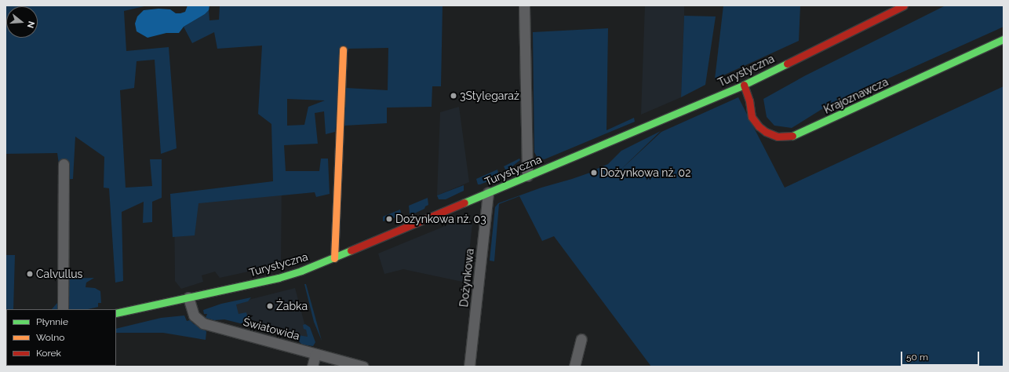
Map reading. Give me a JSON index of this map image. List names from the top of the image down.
{
  "streets": {
    "main road": ["Turystyczna", "Krajoznawcza"],
    "street": ["Dożynkowa", "Światowida"]
  },
  "crossings": [
    ["Turystyczna", "Krajoznawcza"],
    ["Turystyczna", "Dożynkowa"],
    ["Turystyczna", "Światowida"]
  ],
  "places": [
    "3Stylegaraż",
    "Dożynkowa nż. 02",
    "Dożynkowa nż. 03",
    "Calvullus",
    "Żabka"
  ],
  "legend": ["Płynnie", "Wolno", "Korek"],
  "scale_bar": "50 m",
  "north": "right"
}
